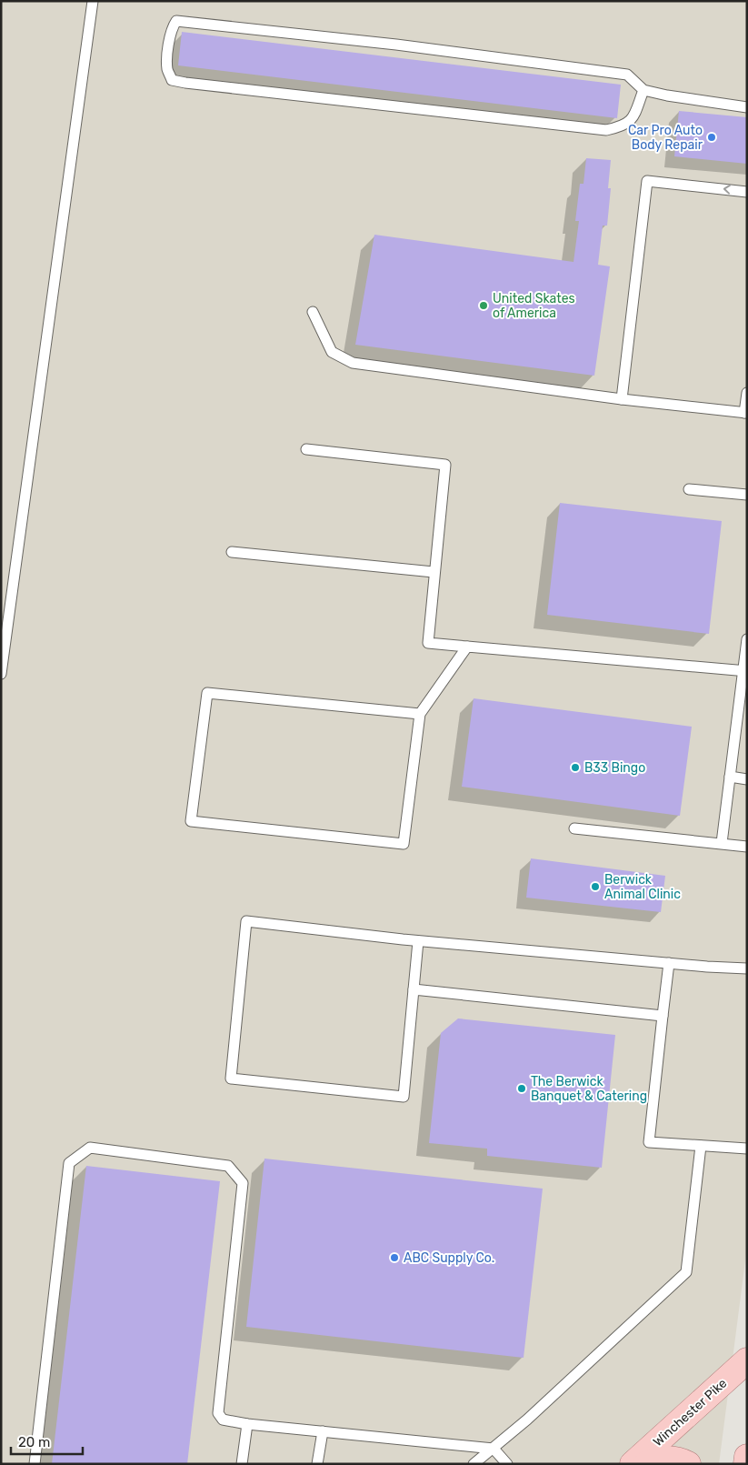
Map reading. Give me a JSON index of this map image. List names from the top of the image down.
{
  "streets": {
    "main road": ["Winchester Pike"]
  },
  "places": [
    "Car Pro Auto Body Repair",
    "United Skates of America",
    "B33 Bingo",
    "Berwick Animal Clinic",
    "The Berwick Banquet & Catering",
    "ABC Supply Co."
  ],
  "scale_bar": "20 m"
}
